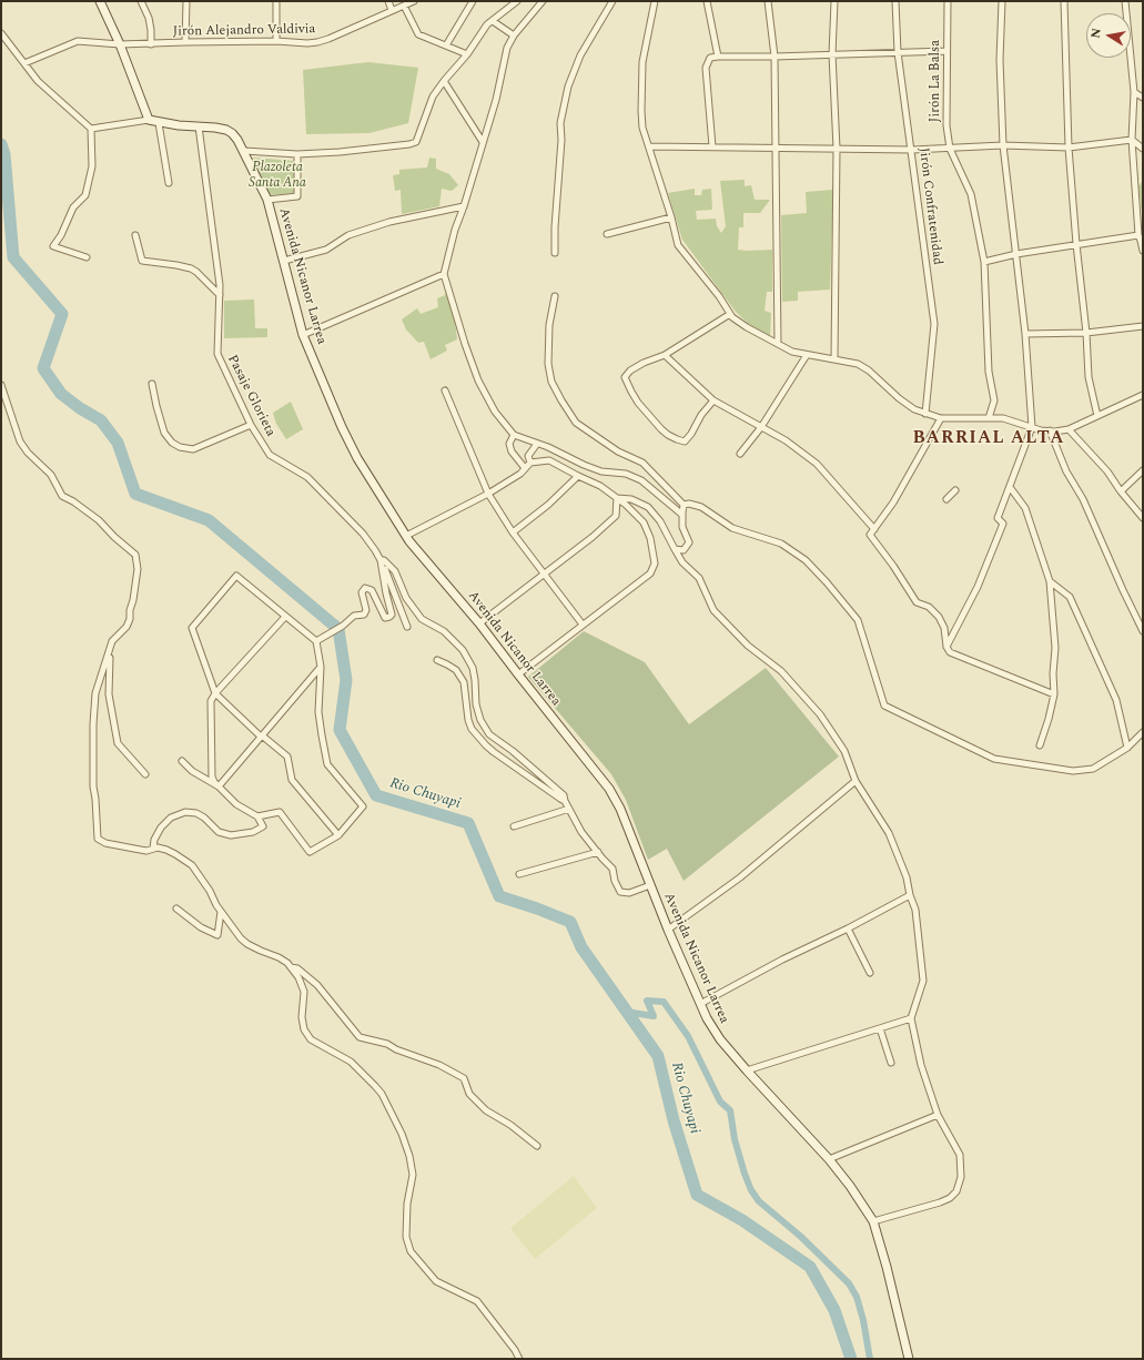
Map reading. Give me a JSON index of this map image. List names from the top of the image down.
{
  "streets": {
    "main road": ["Avenida Nicanor Larrea"],
    "street": [
      "Jirón Alejandro Valdivia",
      "Jirón La Balsa",
      "Jirón Confratenidad",
      "Pasaje Glorieta"
    ]
  },
  "crossings": [
    ["Avenida Nicanor Larrea", "Pasaje Glorieta"]
  ],
  "districts": ["BARRIAL ALTA"],
  "water": ["Rio Chuyapi"],
  "parks": ["Plazoleta Santa Ana"],
  "north": "left"
}
